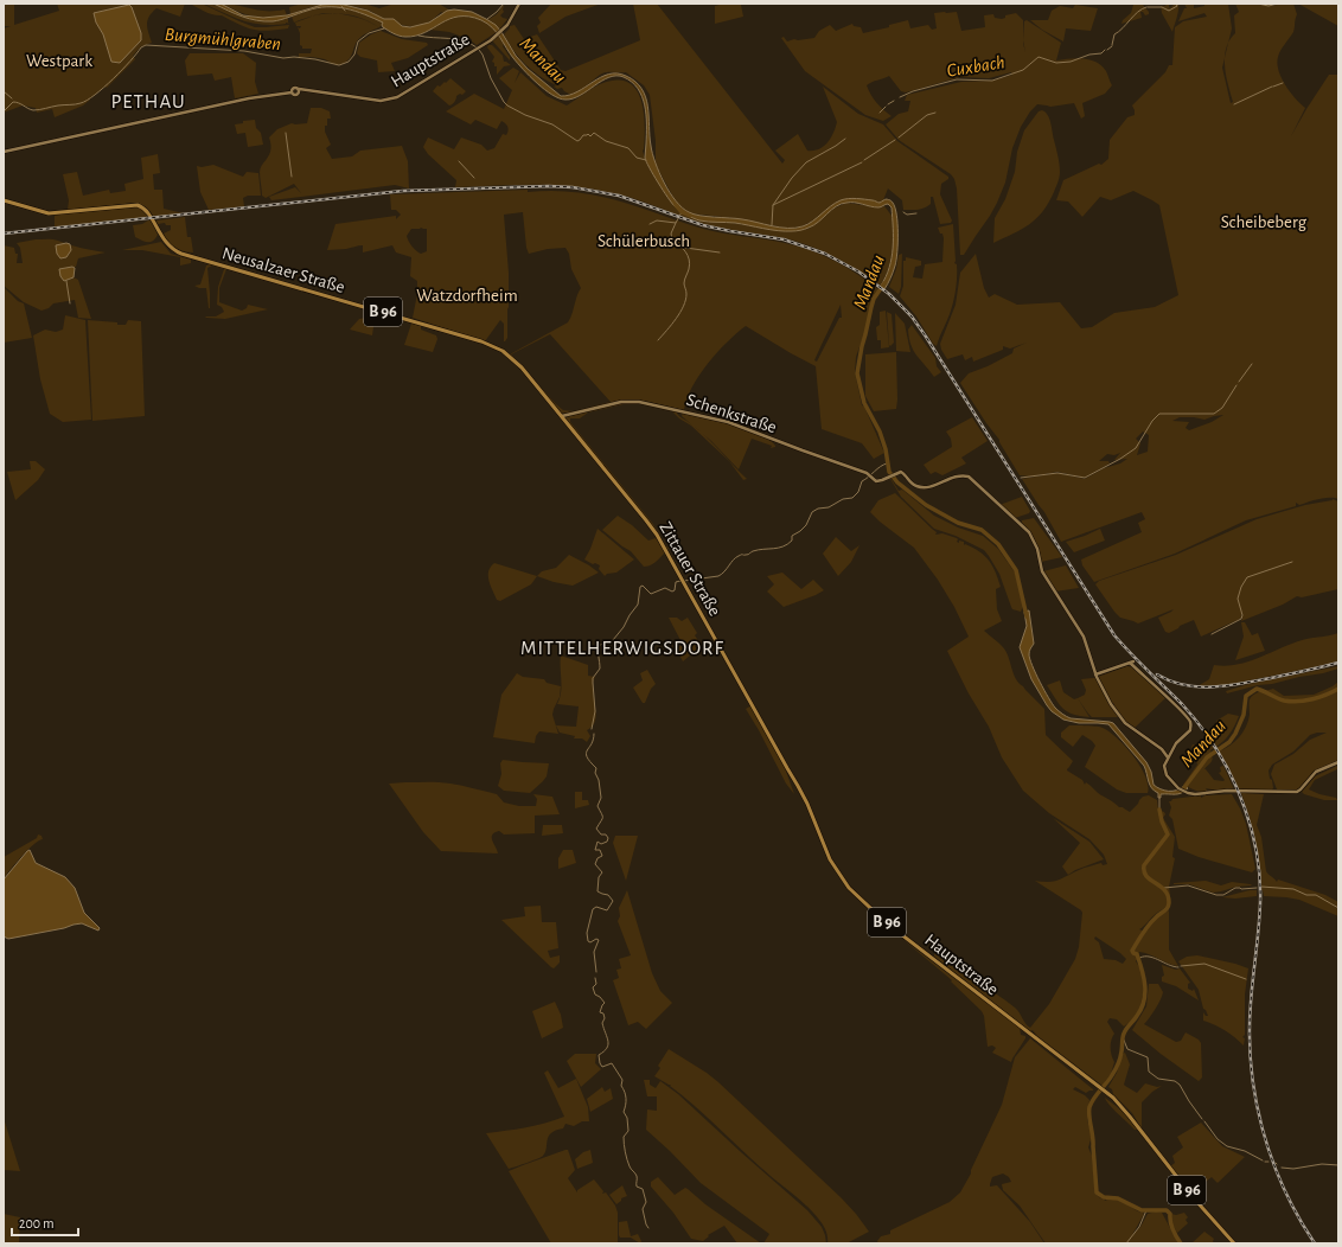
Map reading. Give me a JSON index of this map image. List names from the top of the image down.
{
  "streets": {
    "main road": [
      "Hauptstraße",
      "Neusalzaer Straße",
      "B 96",
      "Schenkstraße",
      "Zittauer Straße"
    ]
  },
  "crossings": [
    ["Hauptstraße", "Zittauer Straße"],
    ["Neusalzaer Straße", "Schenkstraße"],
    ["Neusalzaer Straße", "Zittauer Straße"],
    ["Schenkstraße", "Zittauer Straße"]
  ],
  "districts": ["PETHAU", "MITTELHERWIGSDORF"],
  "water": ["Burgmühlgraben", "Mandau", "Cuxbach"],
  "parks": [
    "Westpark",
    "Scheibeberg",
    "Schülerbusch",
    "Watzdorfheim"
  ],
  "scale_bar": "200 m"
}
